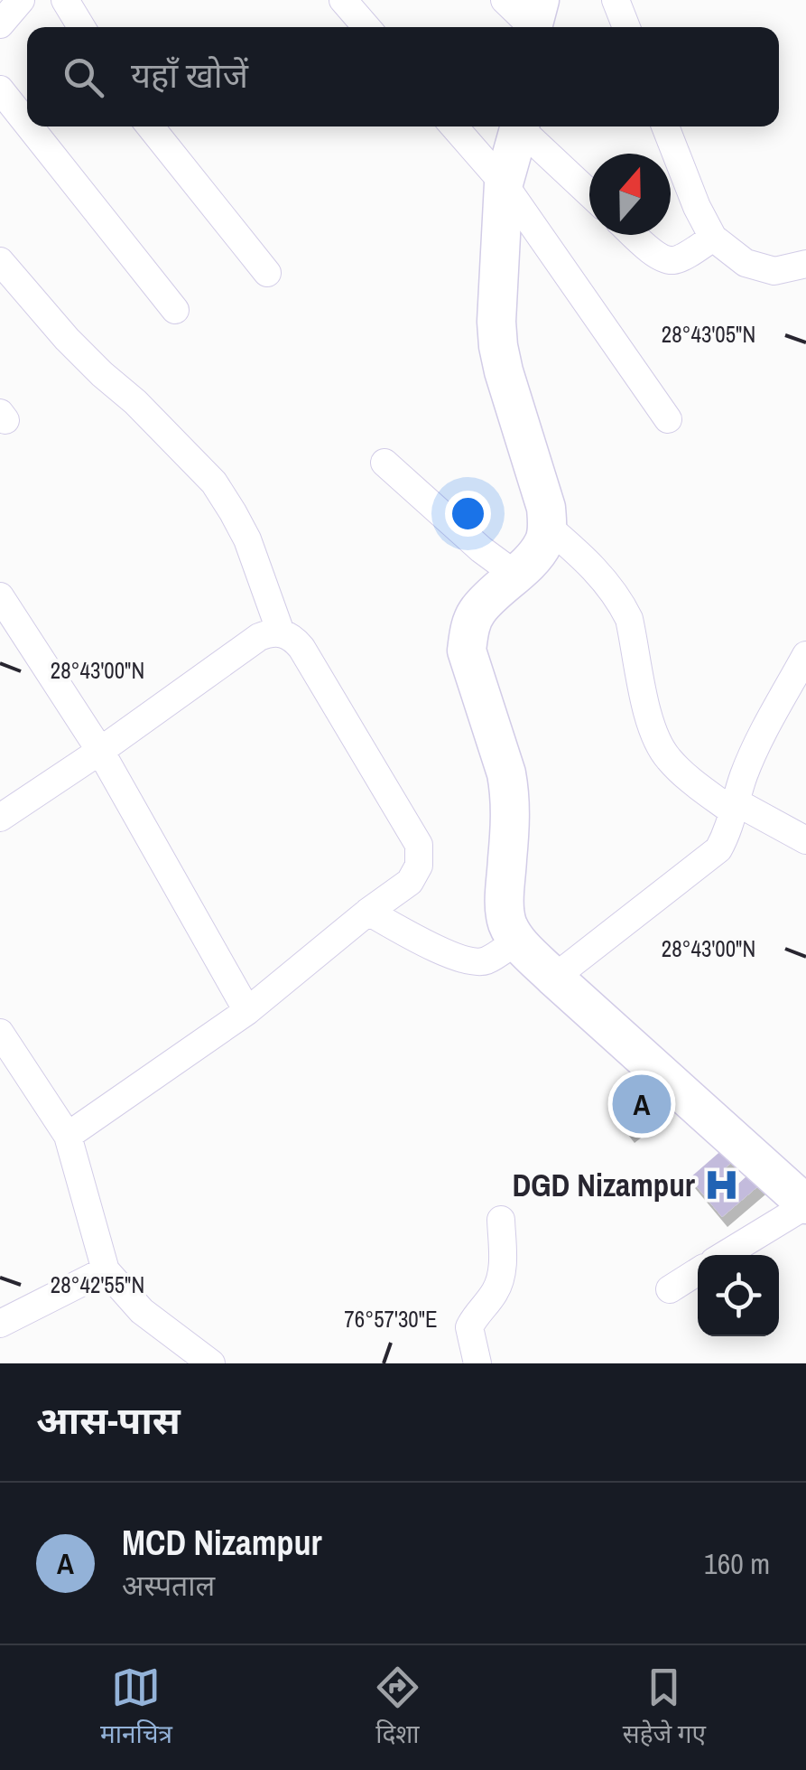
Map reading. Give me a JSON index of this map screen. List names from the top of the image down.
{
  "places": {
    "hospital": ["DGD Nizampur"]
  },
  "north": "top",
  "page": {
    "search": "यहाँ खोजें",
    "pins": "A",
    "heading": "आस-पास",
    "list": [
      {
        "mark": "A",
        "name": "MCD Nizampur",
        "note": "अस्पताल",
        "value": "160 m"
      }
    ],
    "nav": ["मानचित्र", "दिशा", "सहेजे गए"]
  },
  "coordinates": [
    "28°43'05\"N",
    "28°43'00\"N",
    "28°42'55\"N",
    "76°57'30\"E"
  ]
}
